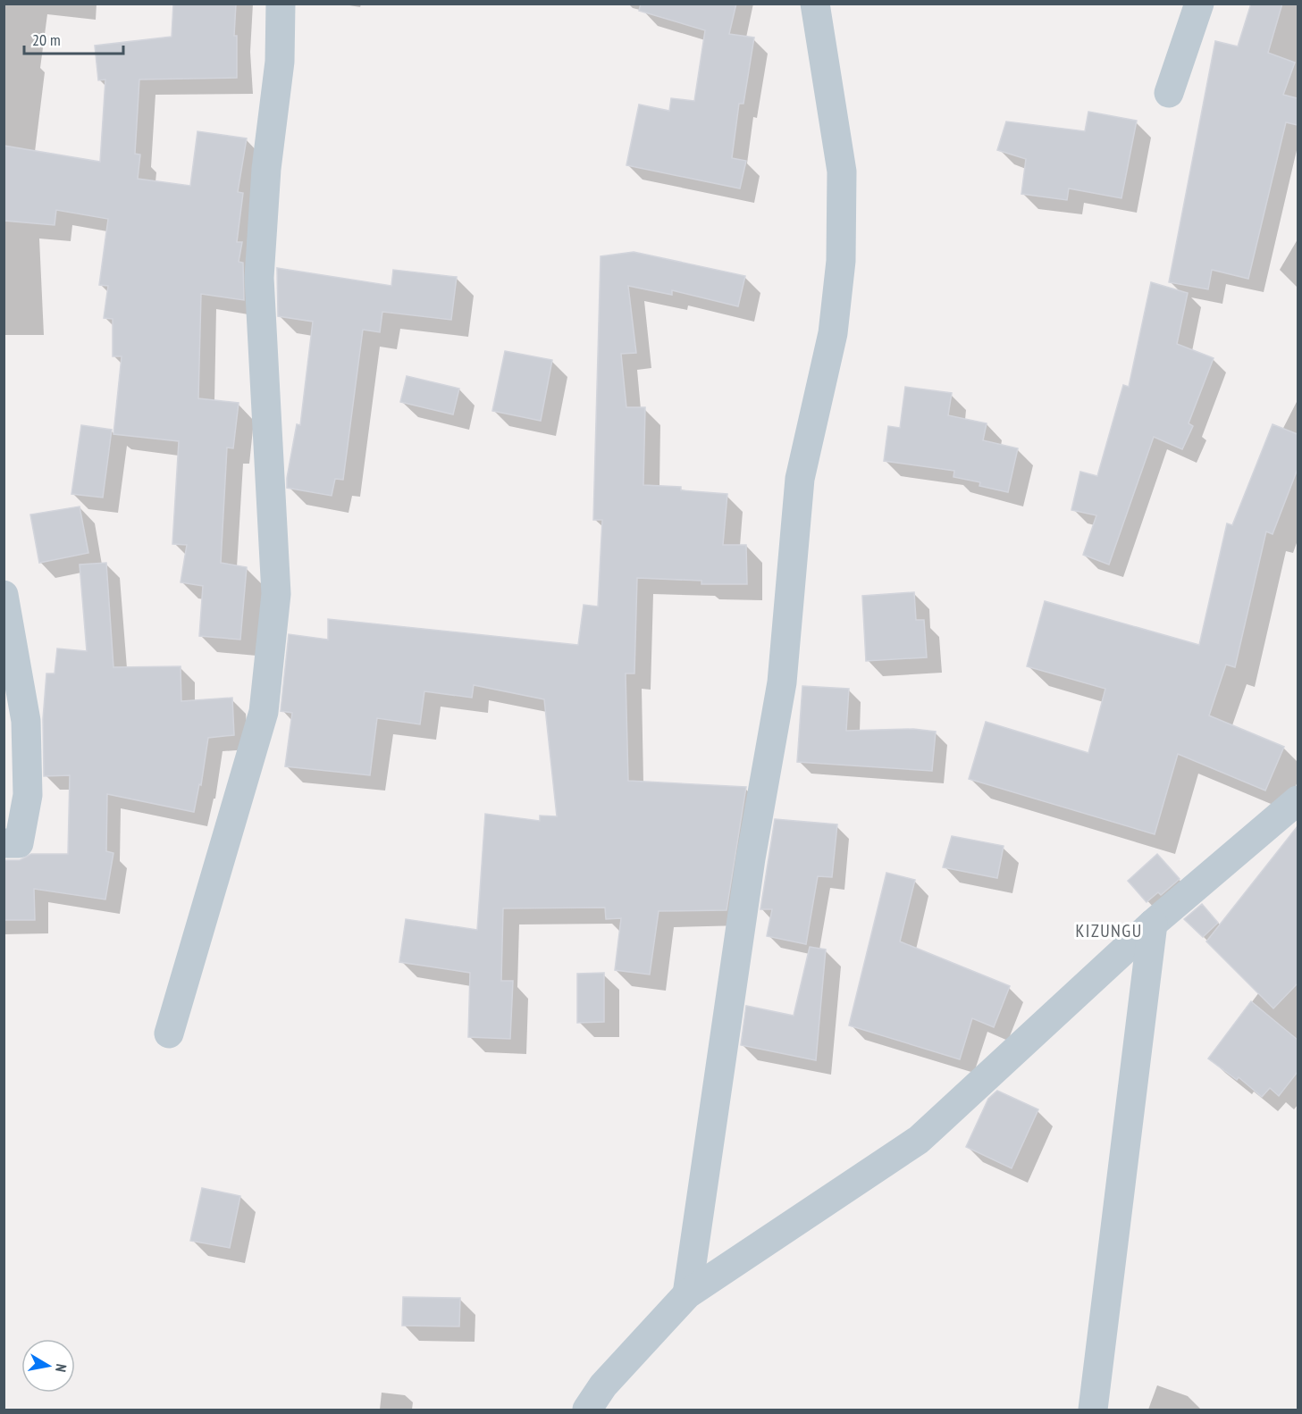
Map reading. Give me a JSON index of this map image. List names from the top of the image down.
{
  "districts": ["KIZUNGU"],
  "scale_bar": "20 m",
  "north": "right"
}
